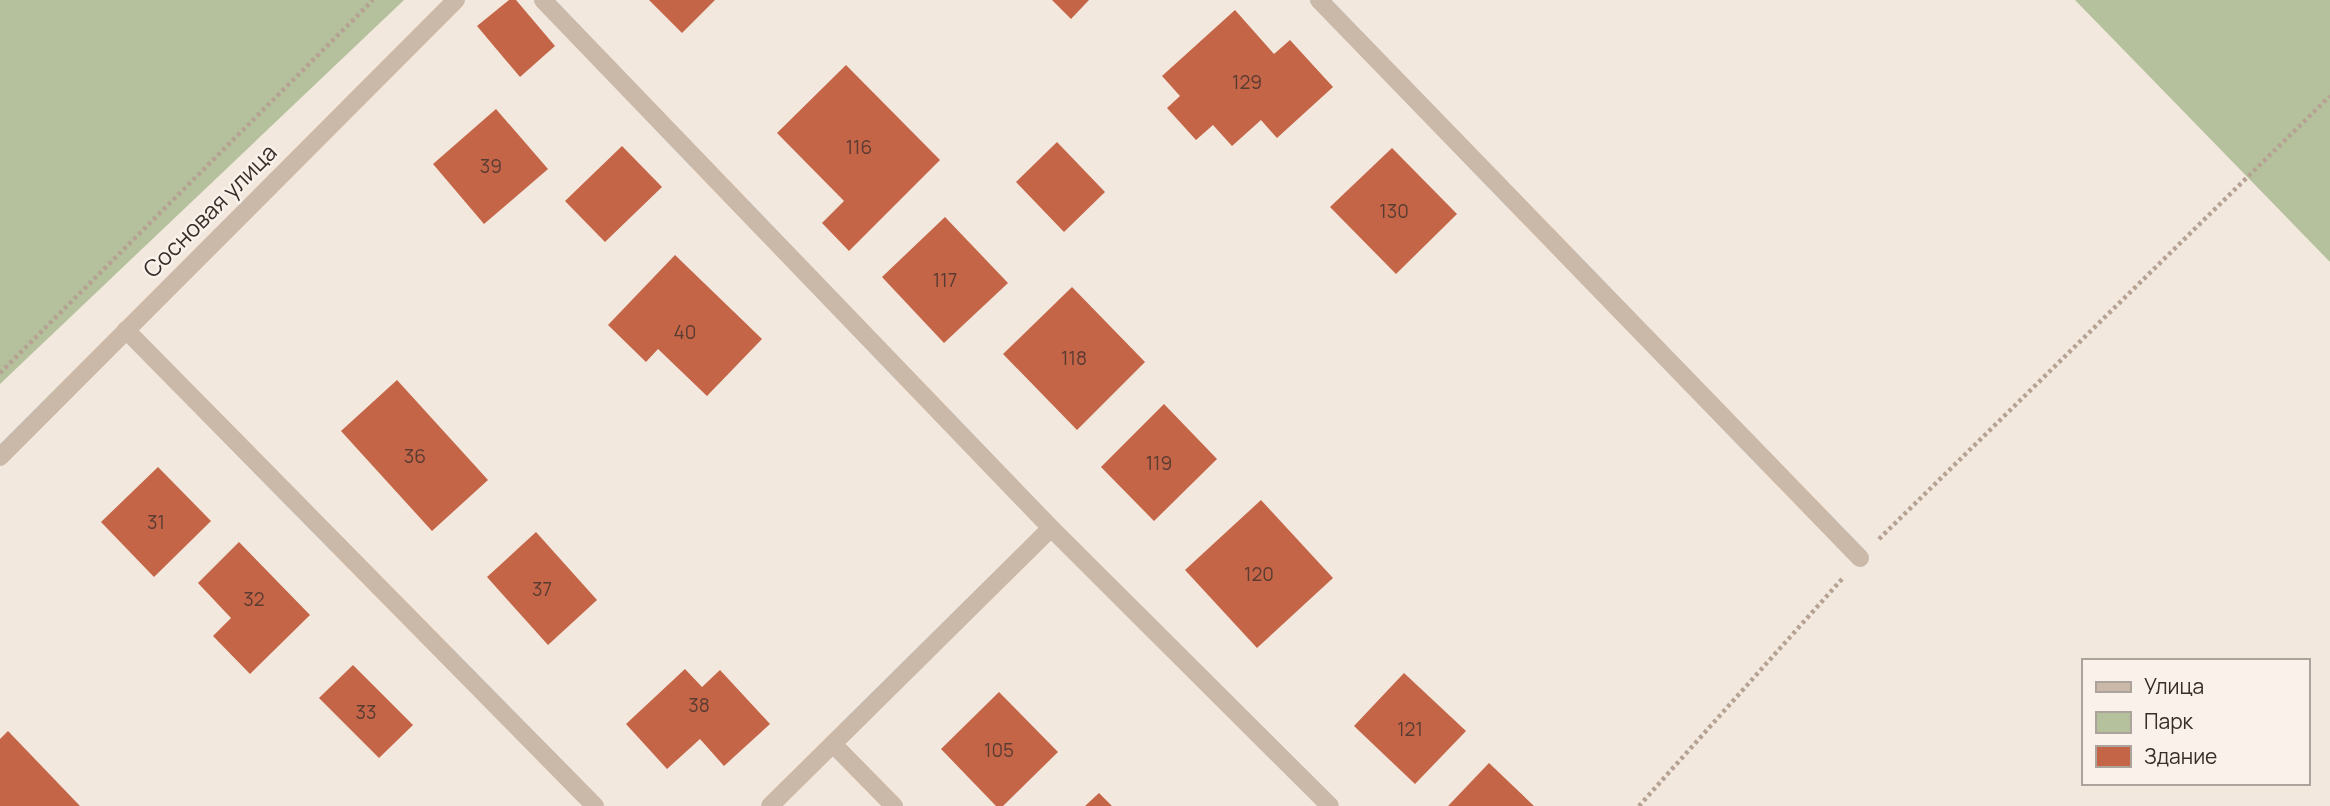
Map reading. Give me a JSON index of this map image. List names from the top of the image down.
{
  "streets": {
    "street": ["Сосновая улица"]
  },
  "house_numbers": [
    "129",
    "116",
    "39",
    "130",
    "117",
    "40",
    "118",
    "36",
    "119",
    "31",
    "120",
    "37",
    "32",
    "38",
    "33",
    "121",
    "105"
  ],
  "legend": ["Улица", "Парк", "Здание"]
}
